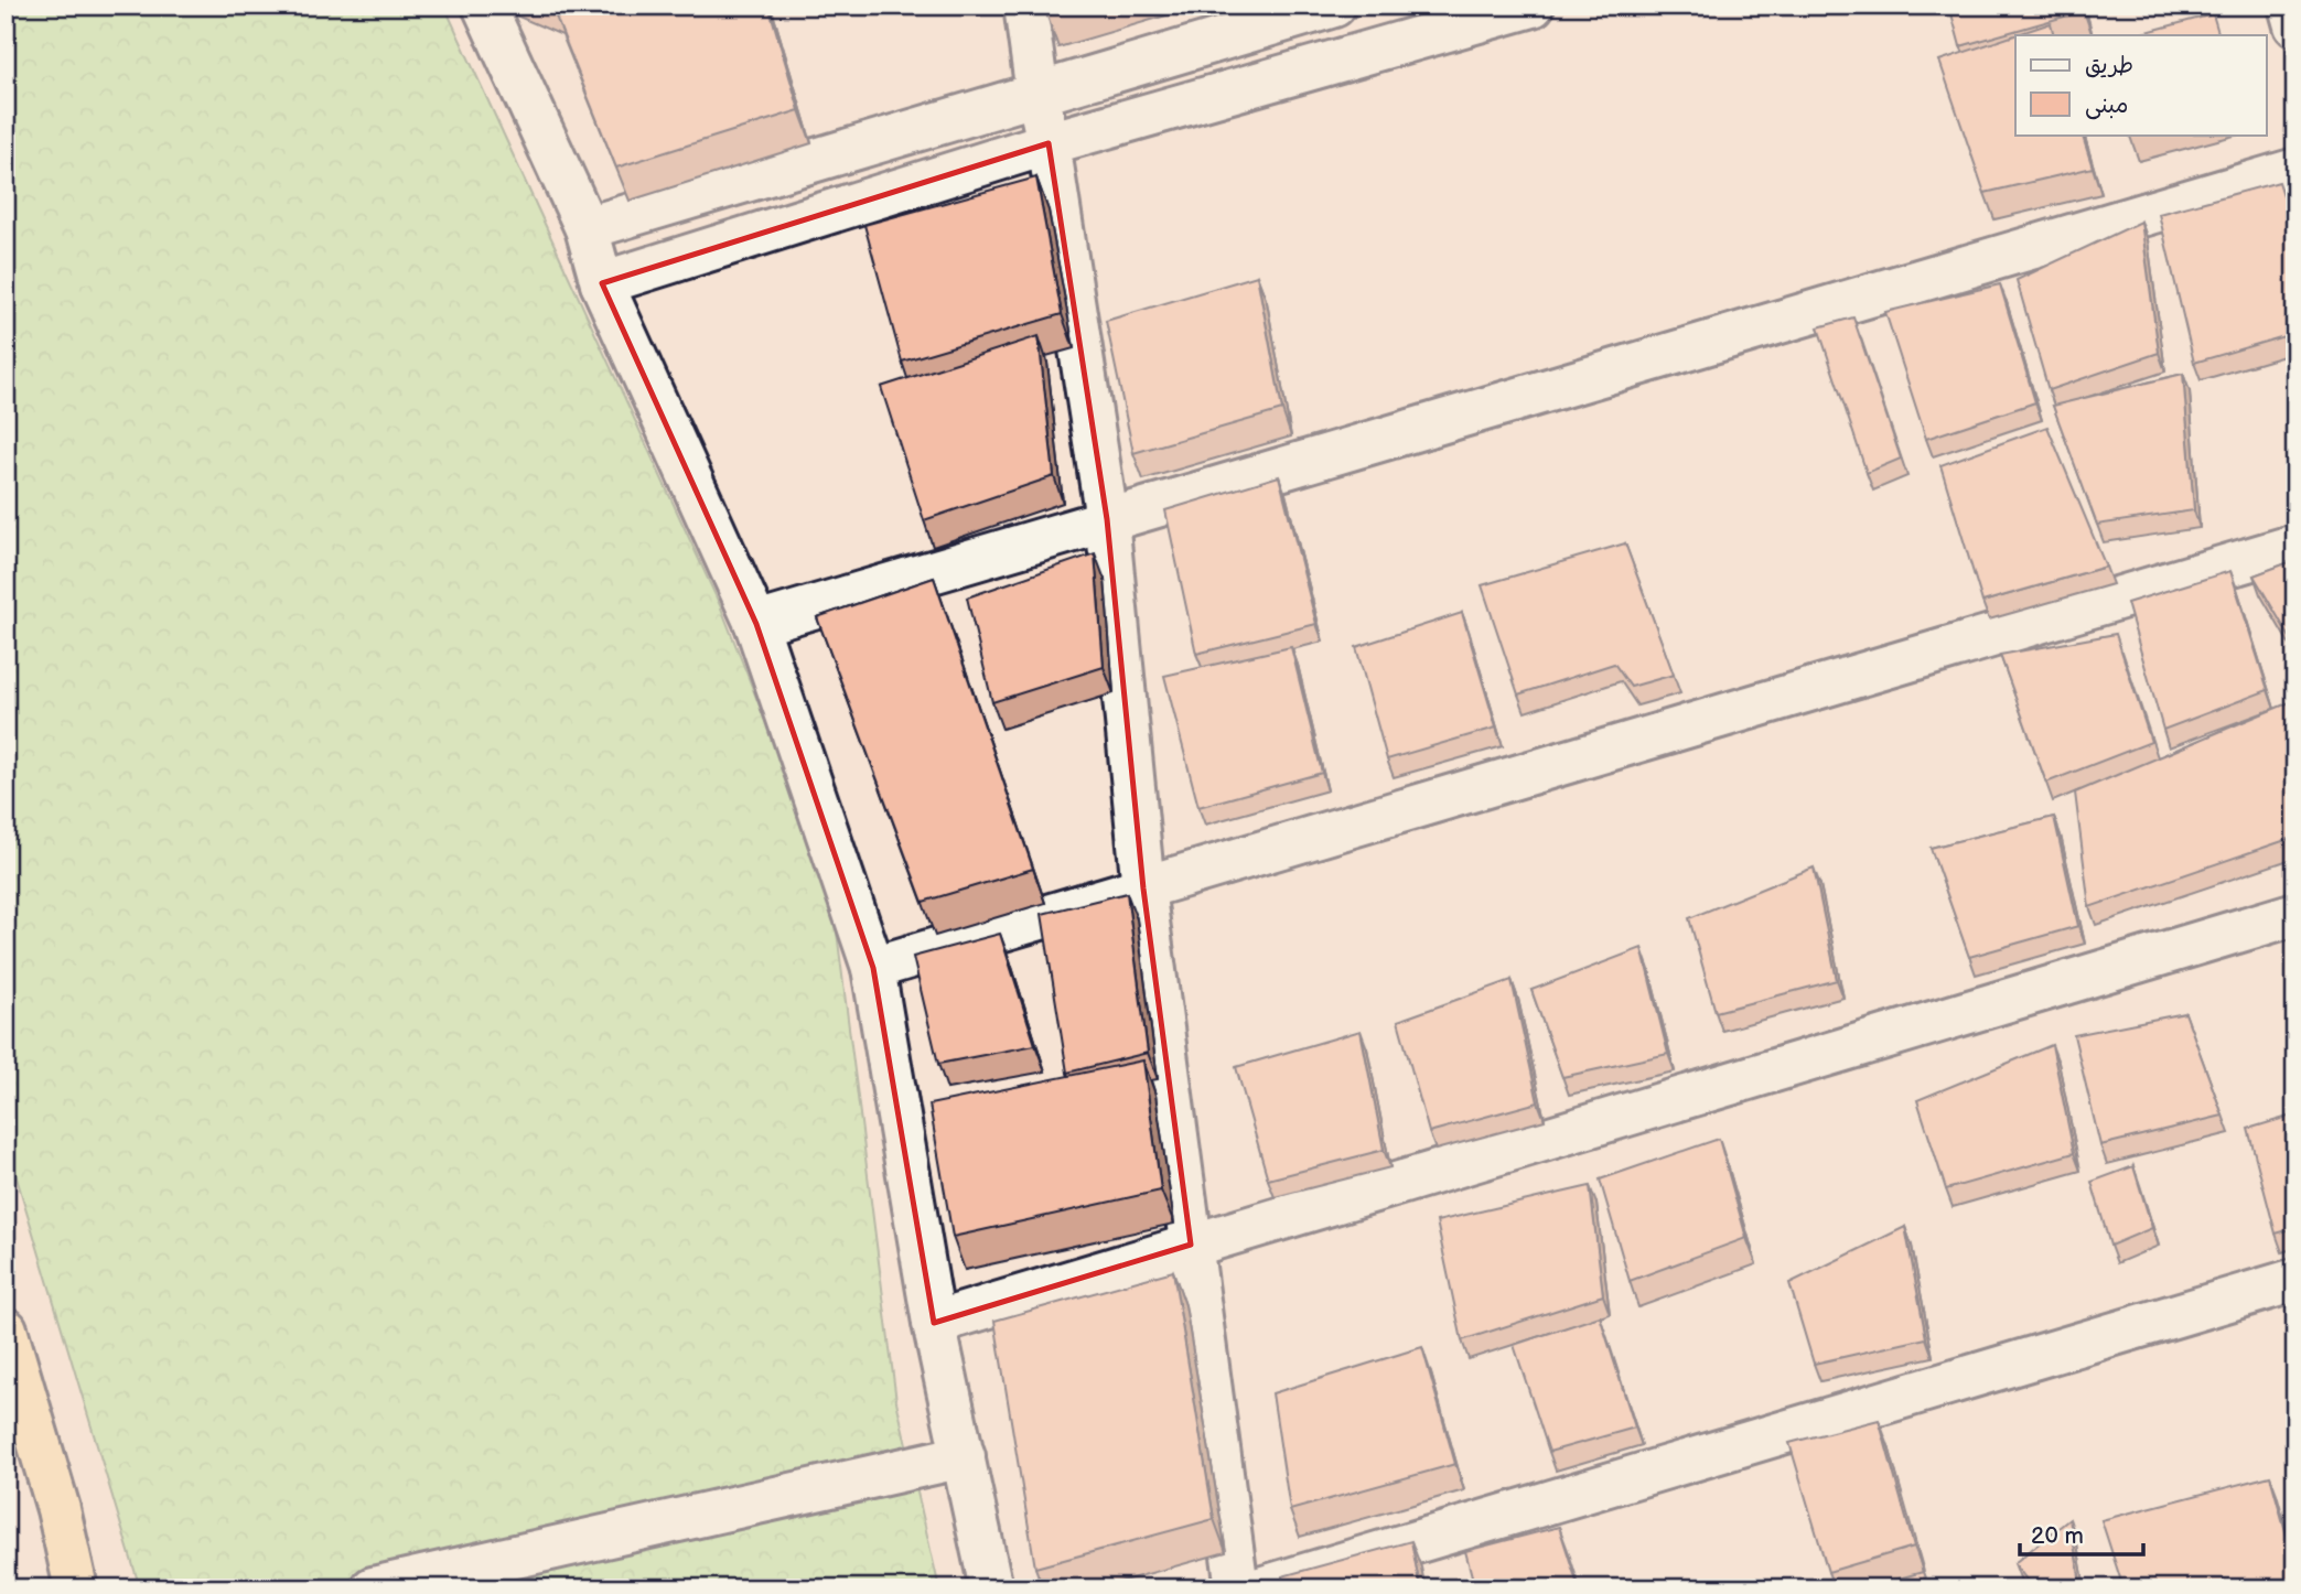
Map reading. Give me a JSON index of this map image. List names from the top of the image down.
{
  "legend": ["طريق", "مبنى"],
  "scale_bar": "20 m"
}
